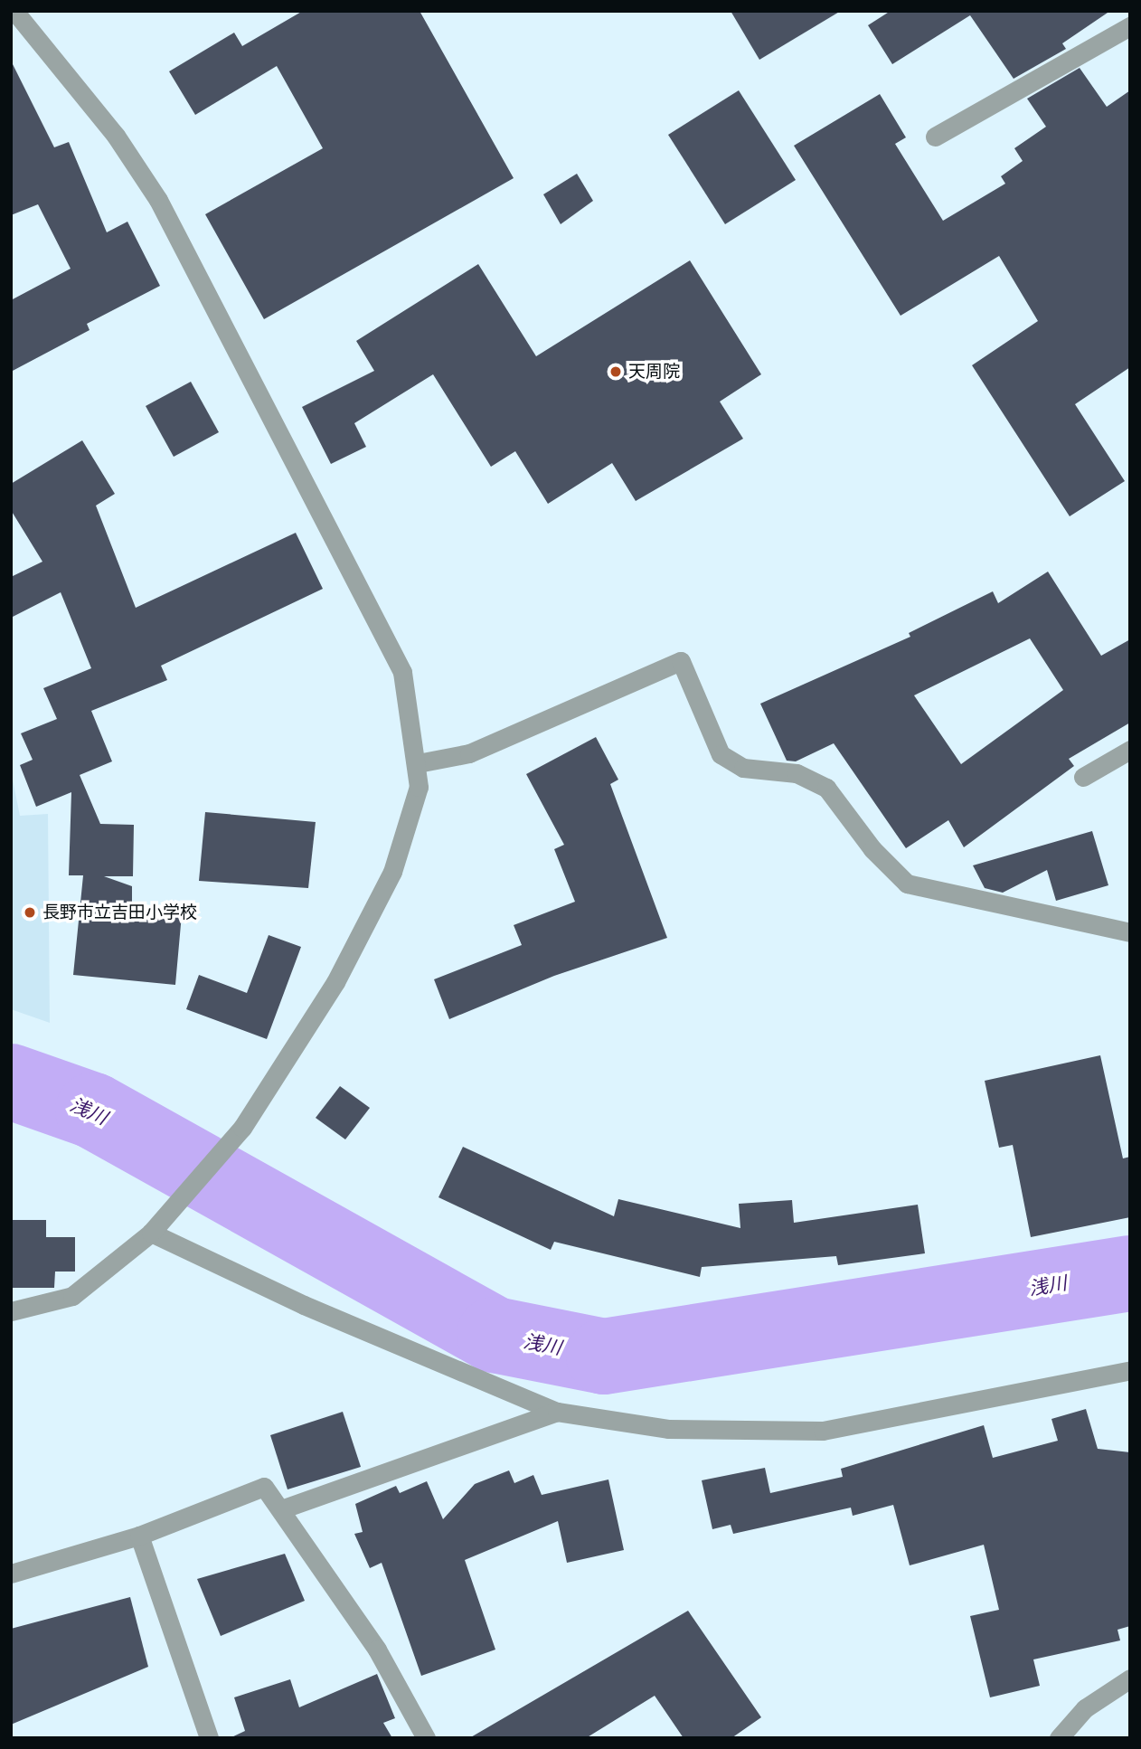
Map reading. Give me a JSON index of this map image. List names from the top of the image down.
{
  "water": ["浅川"],
  "places": ["天周院", "長野市立吉田小学校"]
}
